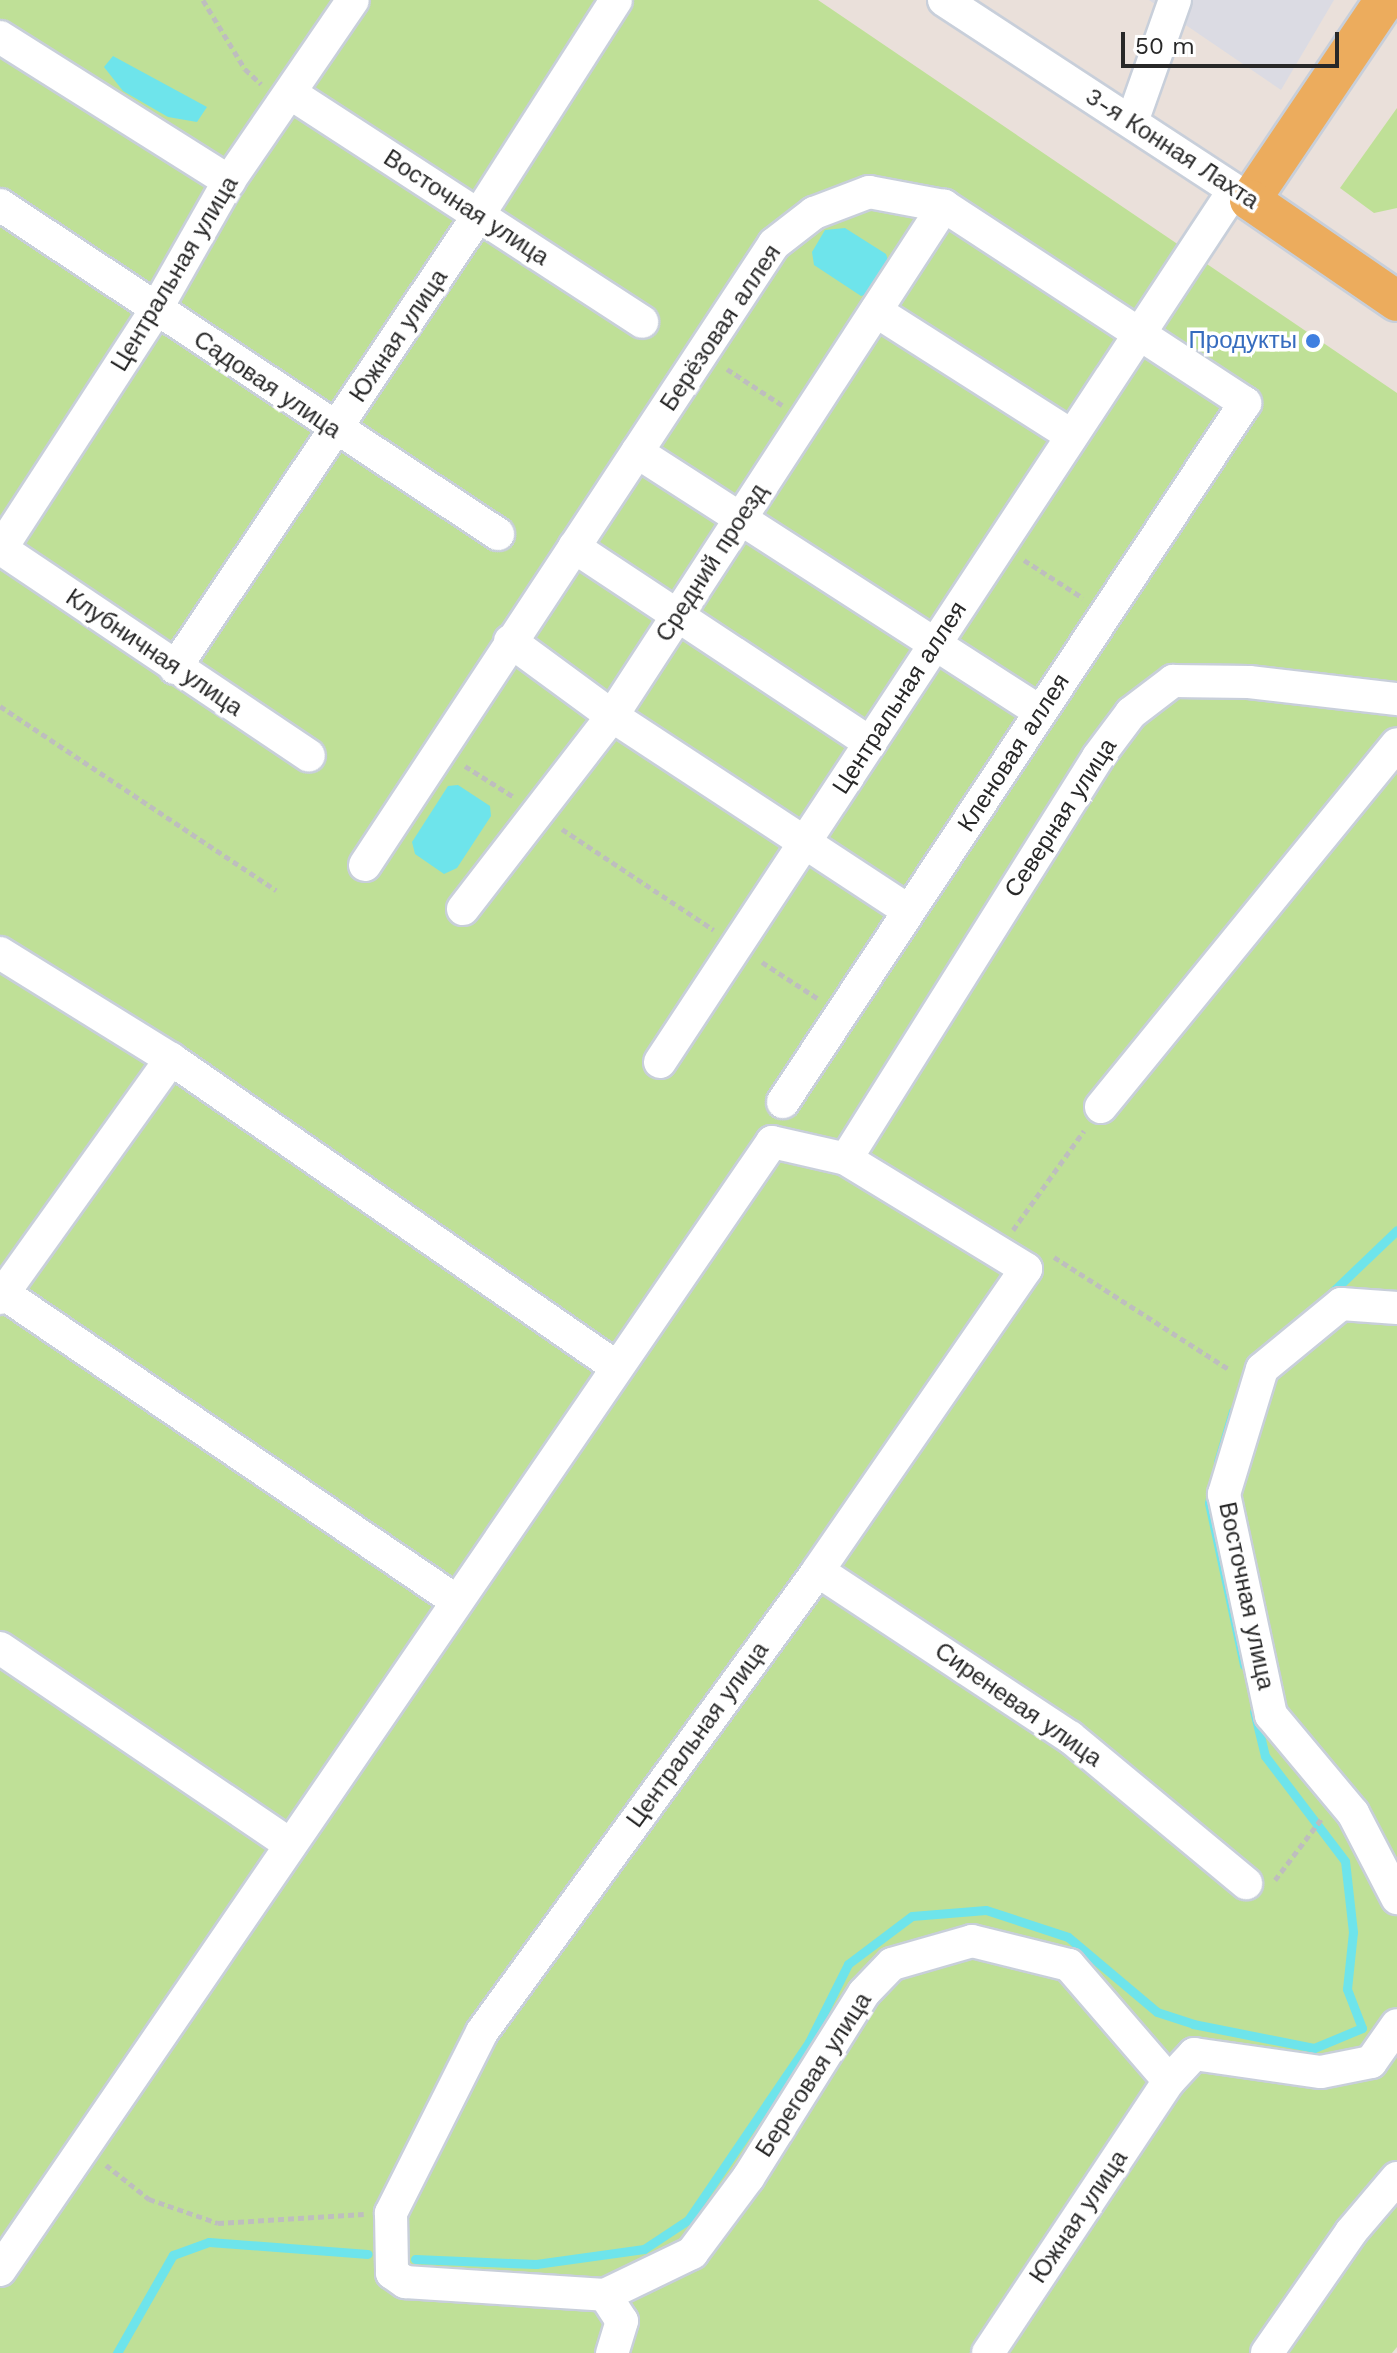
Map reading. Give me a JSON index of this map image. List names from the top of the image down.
{
  "streets": {
    "main road": ["3-я Конная Лахта"],
    "street": [
      "Восточная улица",
      "Центральная улица",
      "Берёзовая аллея",
      "Южная улица",
      "Садовая улица",
      "Средний проезд",
      "Клубничная улица",
      "Центральная аллея",
      "Кленовая аллея",
      "Северная улица",
      "Сиреневая улица",
      "Береговая улица"
    ]
  },
  "crossings": [
    ["3-я Конная Лахта", "Центральная аллея"],
    ["Восточная улица", "Центральная улица"],
    ["Восточная улица", "Южная улица"],
    ["Центральная улица", "Садовая улица"],
    ["Центральная улица", "Клубничная улица"],
    ["Центральная улица", "Сиреневая улица"],
    ["Центральная улица", "Береговая улица"],
    ["Берёзовая аллея", "Средний проезд"],
    ["Берёзовая аллея", "Центральная аллея"],
    ["Берёзовая аллея", "Кленовая аллея"],
    ["Южная улица", "Садовая улица"],
    ["Южная улица", "Клубничная улица"],
    ["Южная улица", "Береговая улица"]
  ],
  "places": ["Продукты"],
  "scale_bar": "50 m"
}
